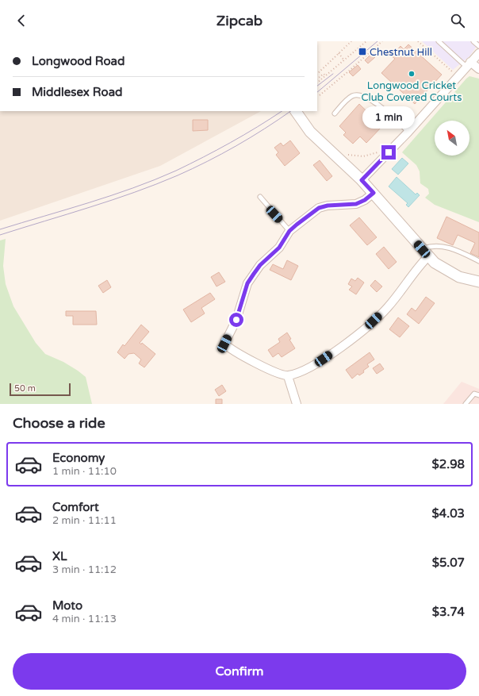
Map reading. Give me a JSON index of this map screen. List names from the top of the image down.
{
  "places": {
    "transit": ["Chestnut Hill"],
    "other": ["Longwood Cricket Club Covered Courts"]
  },
  "scale_bar": "50 m",
  "north": "top left",
  "page": {
    "header": "Zipcab",
    "banner": ["Longwood Road", "Middlesex Road"],
    "bubble": "1 min",
    "scale": "50 m",
    "heading": "Choose a ride",
    "list": [
      {
        "name": "Economy",
        "note": "1 min · 11:10",
        "value": "$2.98"
      },
      {
        "name": "Comfort",
        "note": "2 min · 11:11",
        "value": "$4.03"
      },
      {
        "name": "XL",
        "note": "3 min · 11:12",
        "value": "$5.07"
      },
      {
        "name": "Moto",
        "note": "4 min · 11:13",
        "value": "$3.74"
      }
    ],
    "buttons": "Confirm"
  }
}
